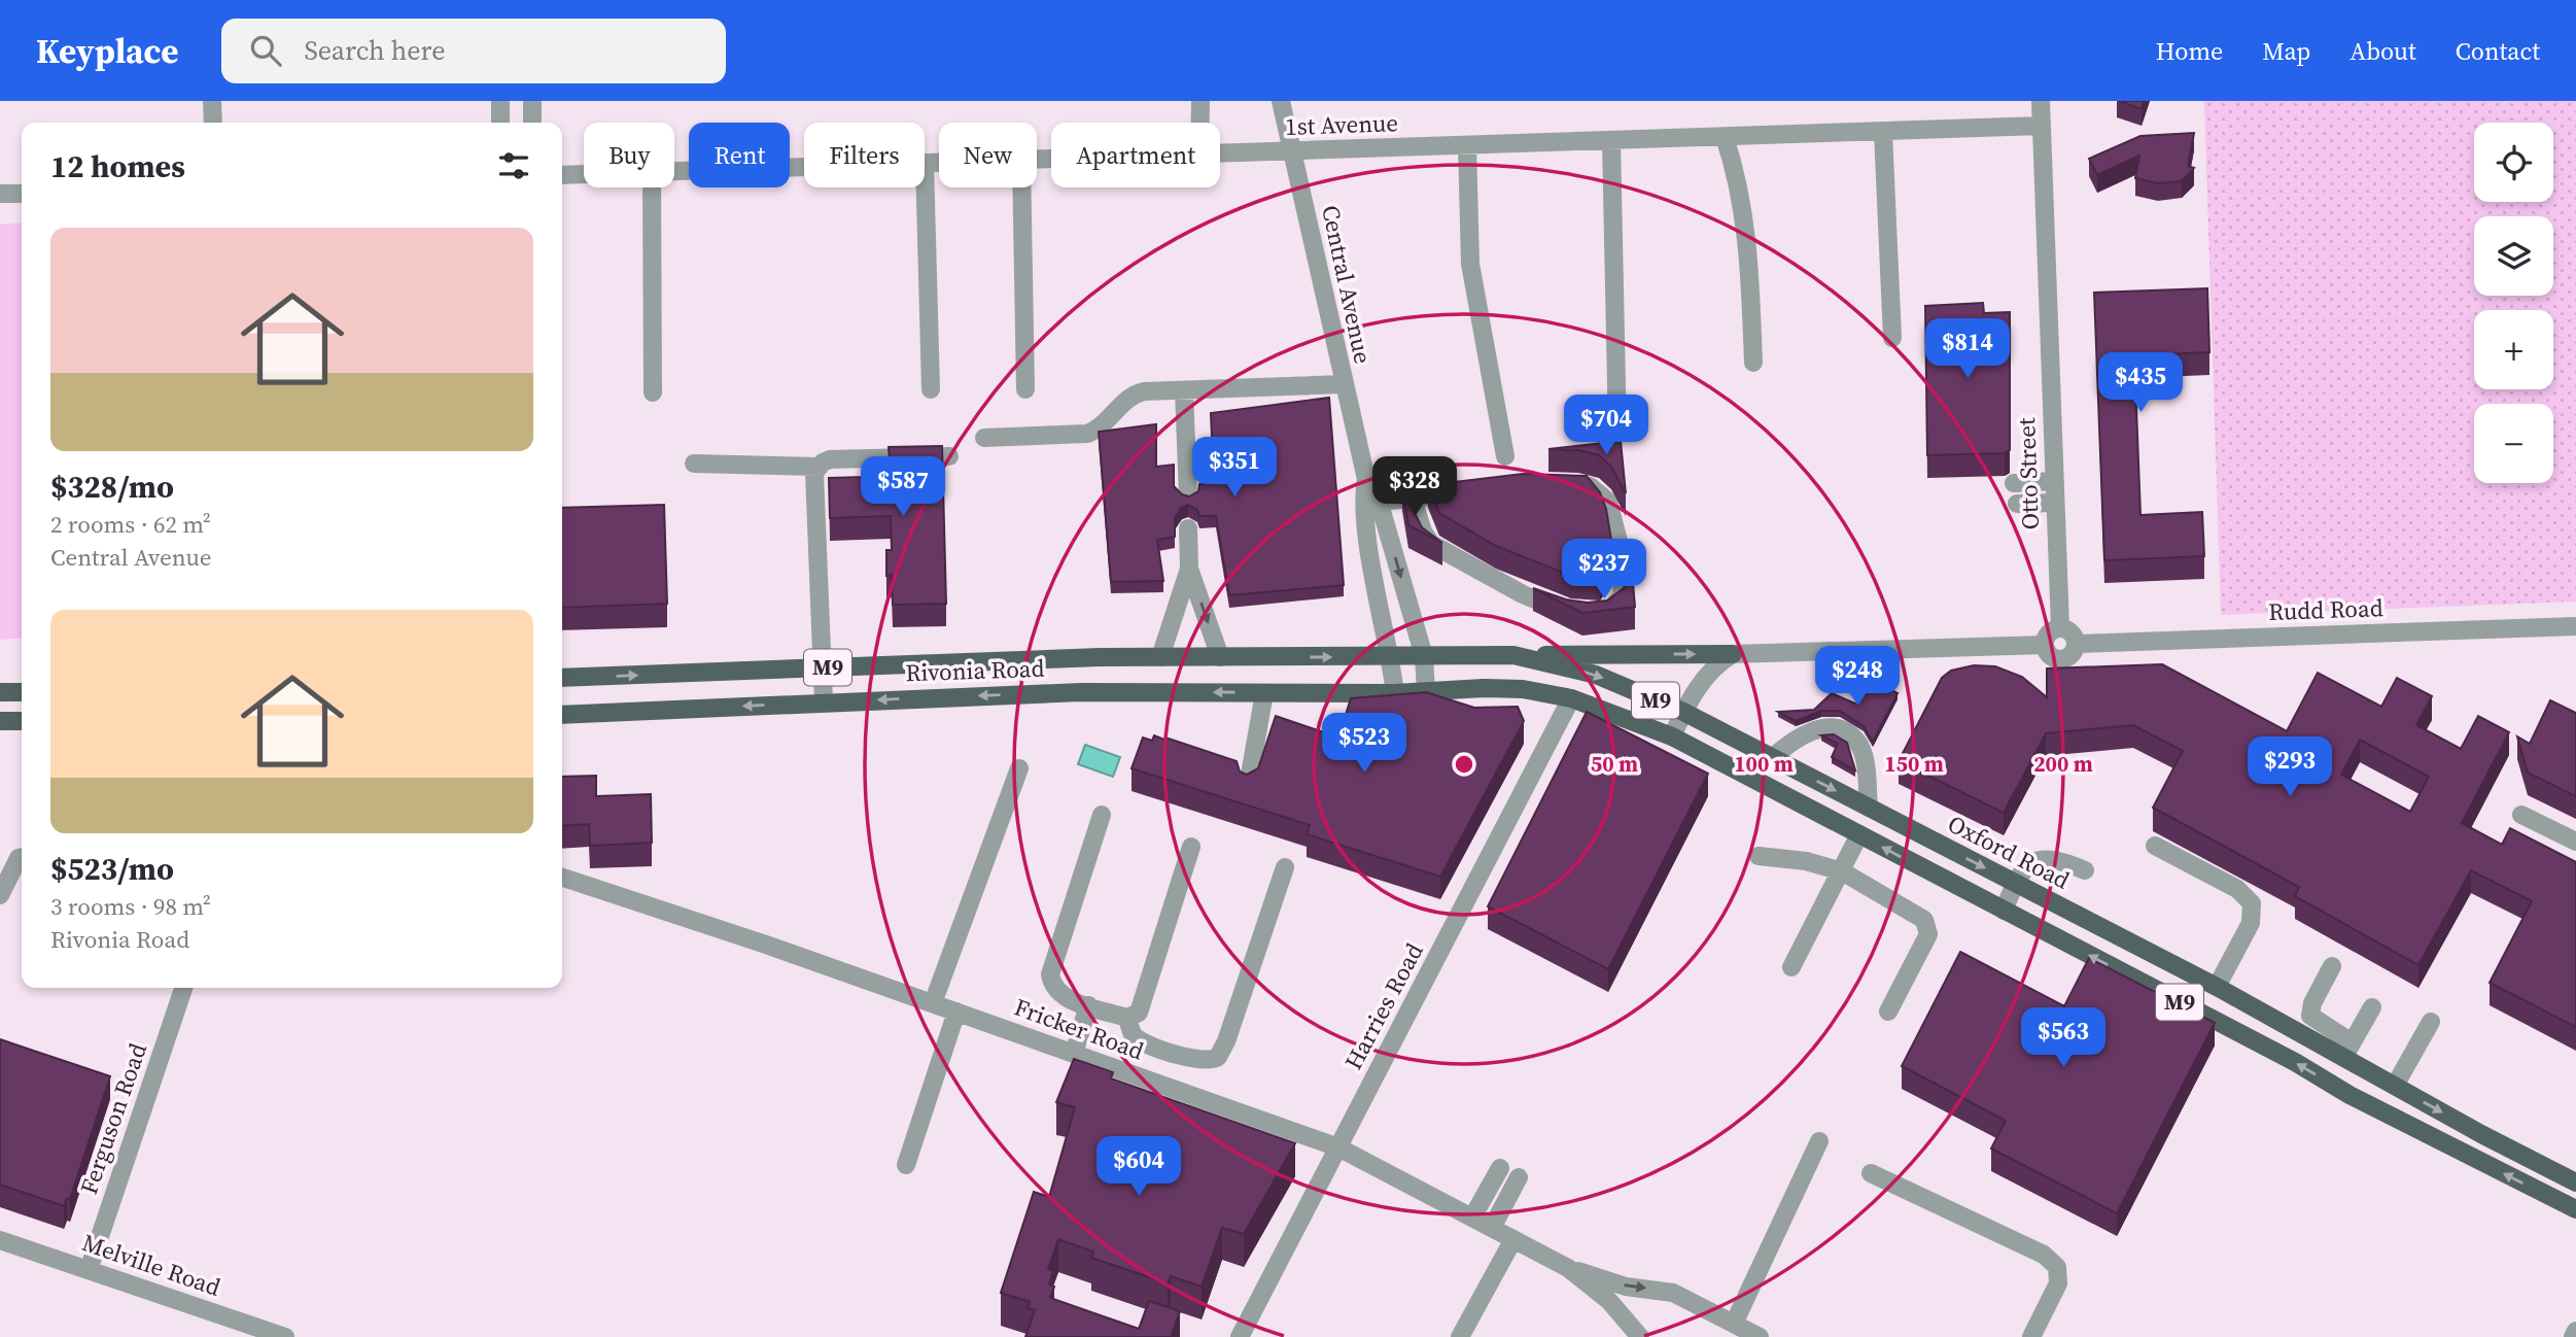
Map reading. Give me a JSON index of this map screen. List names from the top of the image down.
{
  "streets": {
    "main road": ["M9", "Rivonia Road", "Oxford Road"],
    "street": [
      "1st Avenue",
      "Central Avenue",
      "Otto Street",
      "Rudd Road",
      "Harries Road",
      "Fricker Road",
      "Ferguson Road",
      "Melville Road"
    ]
  },
  "crossings": [
    ["1st Avenue", "Central Avenue"],
    ["1st Avenue", "Otto Street"],
    ["Central Avenue", "M9"],
    ["Central Avenue", "Rivonia Road"],
    ["Central Avenue", "Oxford Road"],
    ["Otto Street", "Rudd Road"],
    ["M9", "Rivonia Road"],
    ["M9", "Harries Road"],
    ["Rivonia Road", "Oxford Road"],
    ["Harries Road", "Fricker Road"],
    ["Ferguson Road", "Melville Road"]
  ],
  "page": {
    "header": "Keyplace",
    "search": "Search here",
    "nav": [
      "Home",
      "Map",
      "About",
      "Contact"
    ],
    "map_buttons": ["+", "−"],
    "chip": [
      "Buy",
      "Rent",
      "Filters",
      "New",
      "Apartment"
    ],
    "heading": "12 homes",
    "list": [
      {
        "name": "$328/mo",
        "note": "2 rooms · 62 m² · Central Avenue"
      },
      {
        "name": "$523/mo",
        "note": "3 rooms · 98 m² · Rivonia Road"
      }
    ],
    "price": [
      "$814",
      "$435",
      "$704",
      "$351",
      "$587",
      "$328",
      "$237",
      "$248",
      "$523",
      "$293",
      "$563",
      "$604"
    ]
  },
  "rings": [
    "50 m",
    "100 m",
    "150 m",
    "200 m"
  ]
}
